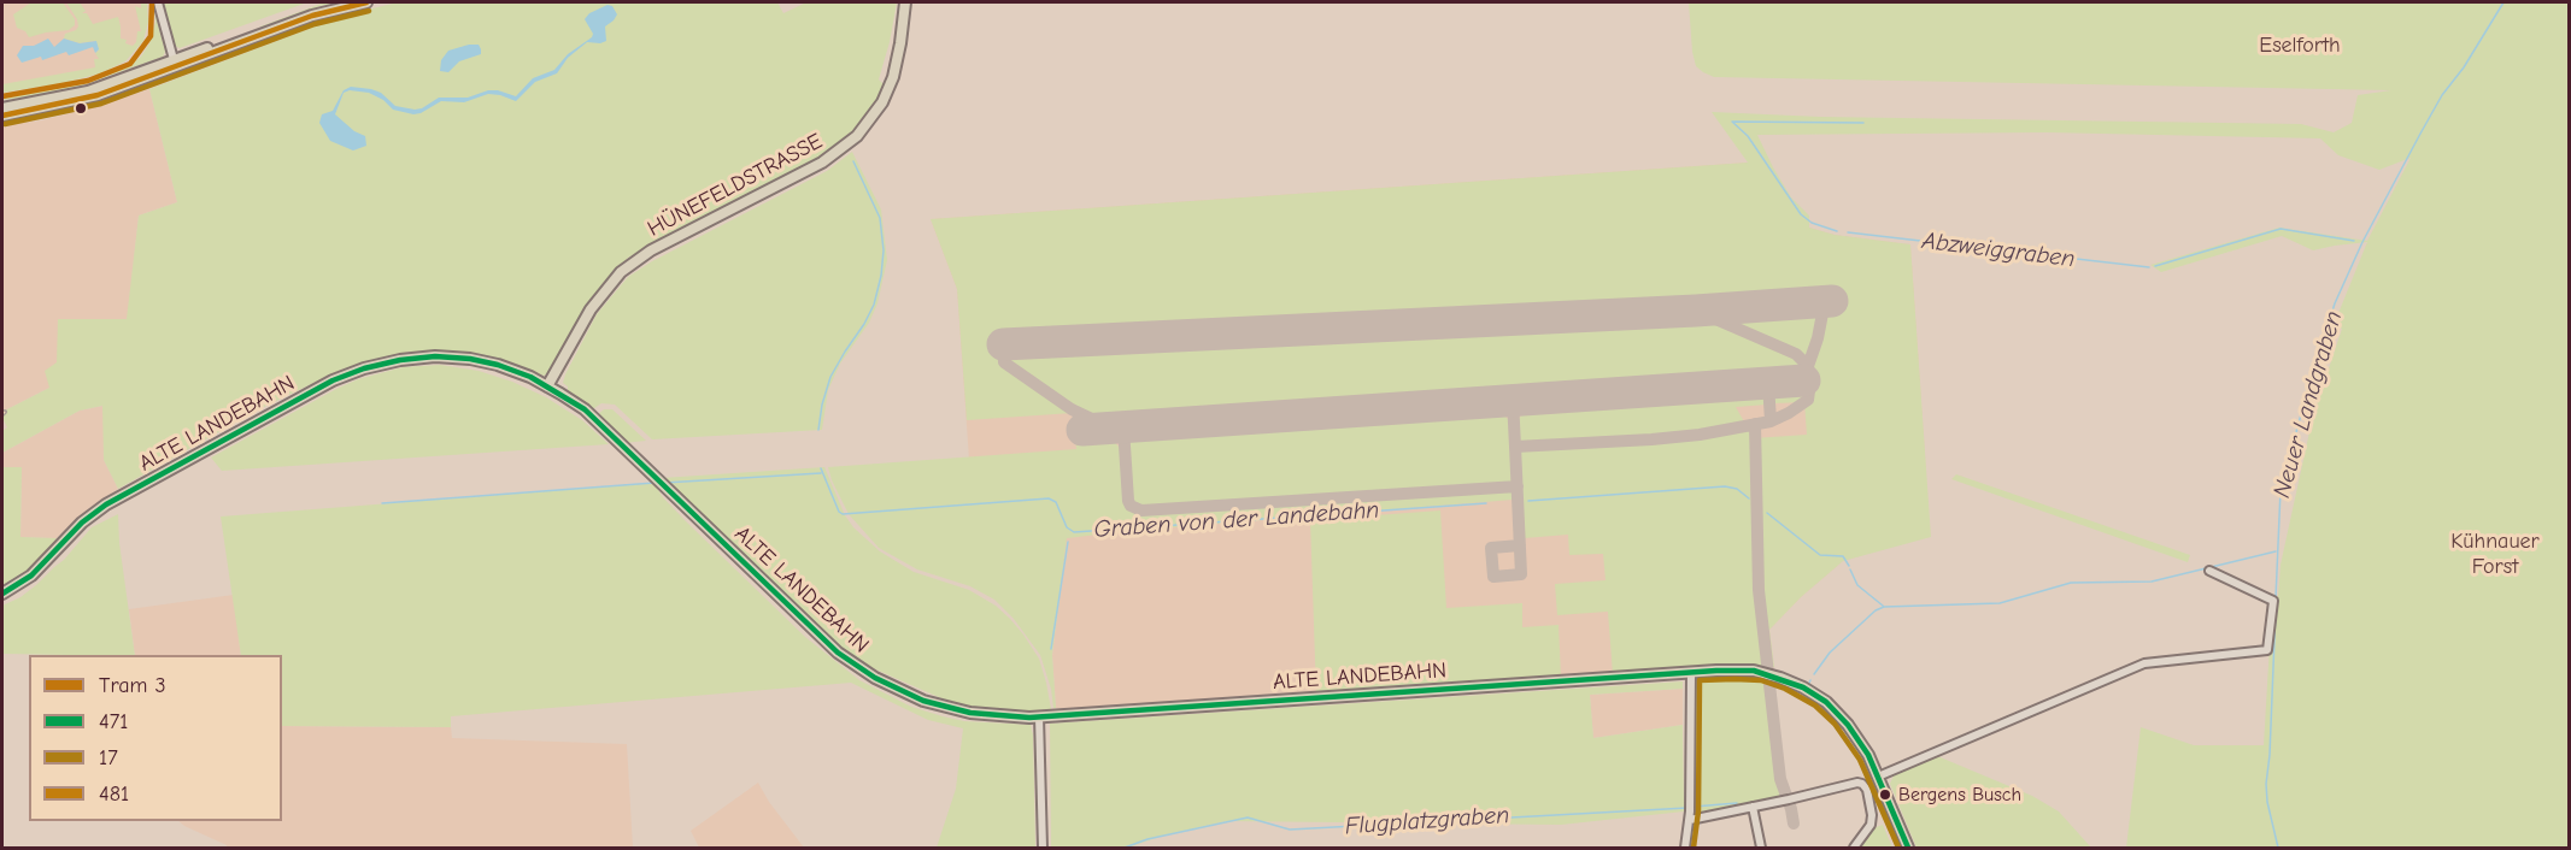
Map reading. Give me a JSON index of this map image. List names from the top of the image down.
{
  "streets": {
    "main road": ["HÜNEFELDSTRASSE", "ALTE LANDEBAHN"]
  },
  "crossings": [
    ["HÜNEFELDSTRASSE", "ALTE LANDEBAHN"]
  ],
  "water": [
    "Abzweiggraben",
    "Neuer Landgraben",
    "Graben von der Landebahn",
    "Flugplatzgraben"
  ],
  "parks": ["Eselforth", "Kühnauer Forst"],
  "places": ["Bergens Busch"],
  "lines": [
    "tram line 3",
    "transit line 481",
    "transit line 17",
    "transit line 471"
  ],
  "legend": [
    "Tram 3",
    "471",
    "17",
    "481"
  ]
}
